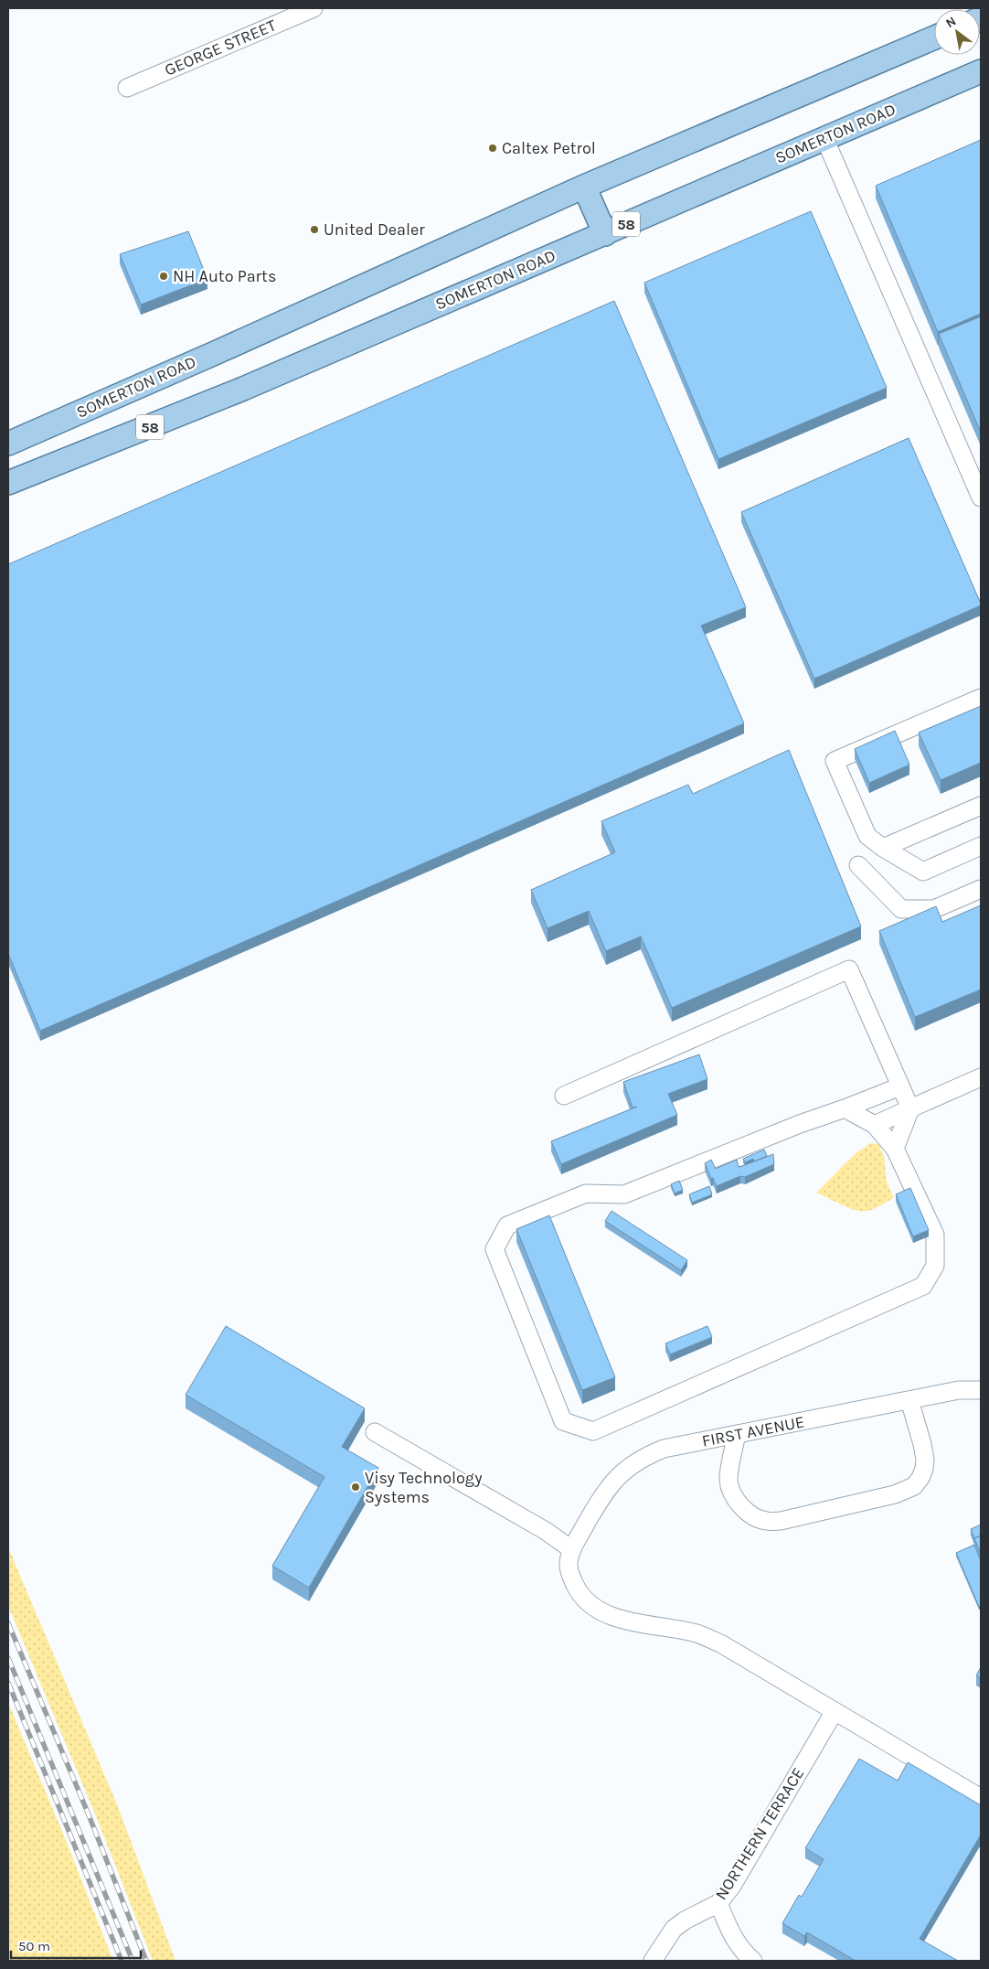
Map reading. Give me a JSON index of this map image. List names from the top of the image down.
{
  "streets": {
    "main road": ["SOMERTON ROAD", "58"],
    "street": ["GEORGE STREET", "FIRST AVENUE", "NORTHERN TERRACE"]
  },
  "places": [
    "Caltex Petrol",
    "United Dealer",
    "NH Auto Parts",
    "Visy Technology Systems"
  ],
  "scale_bar": "50 m",
  "north": "top left"
}
